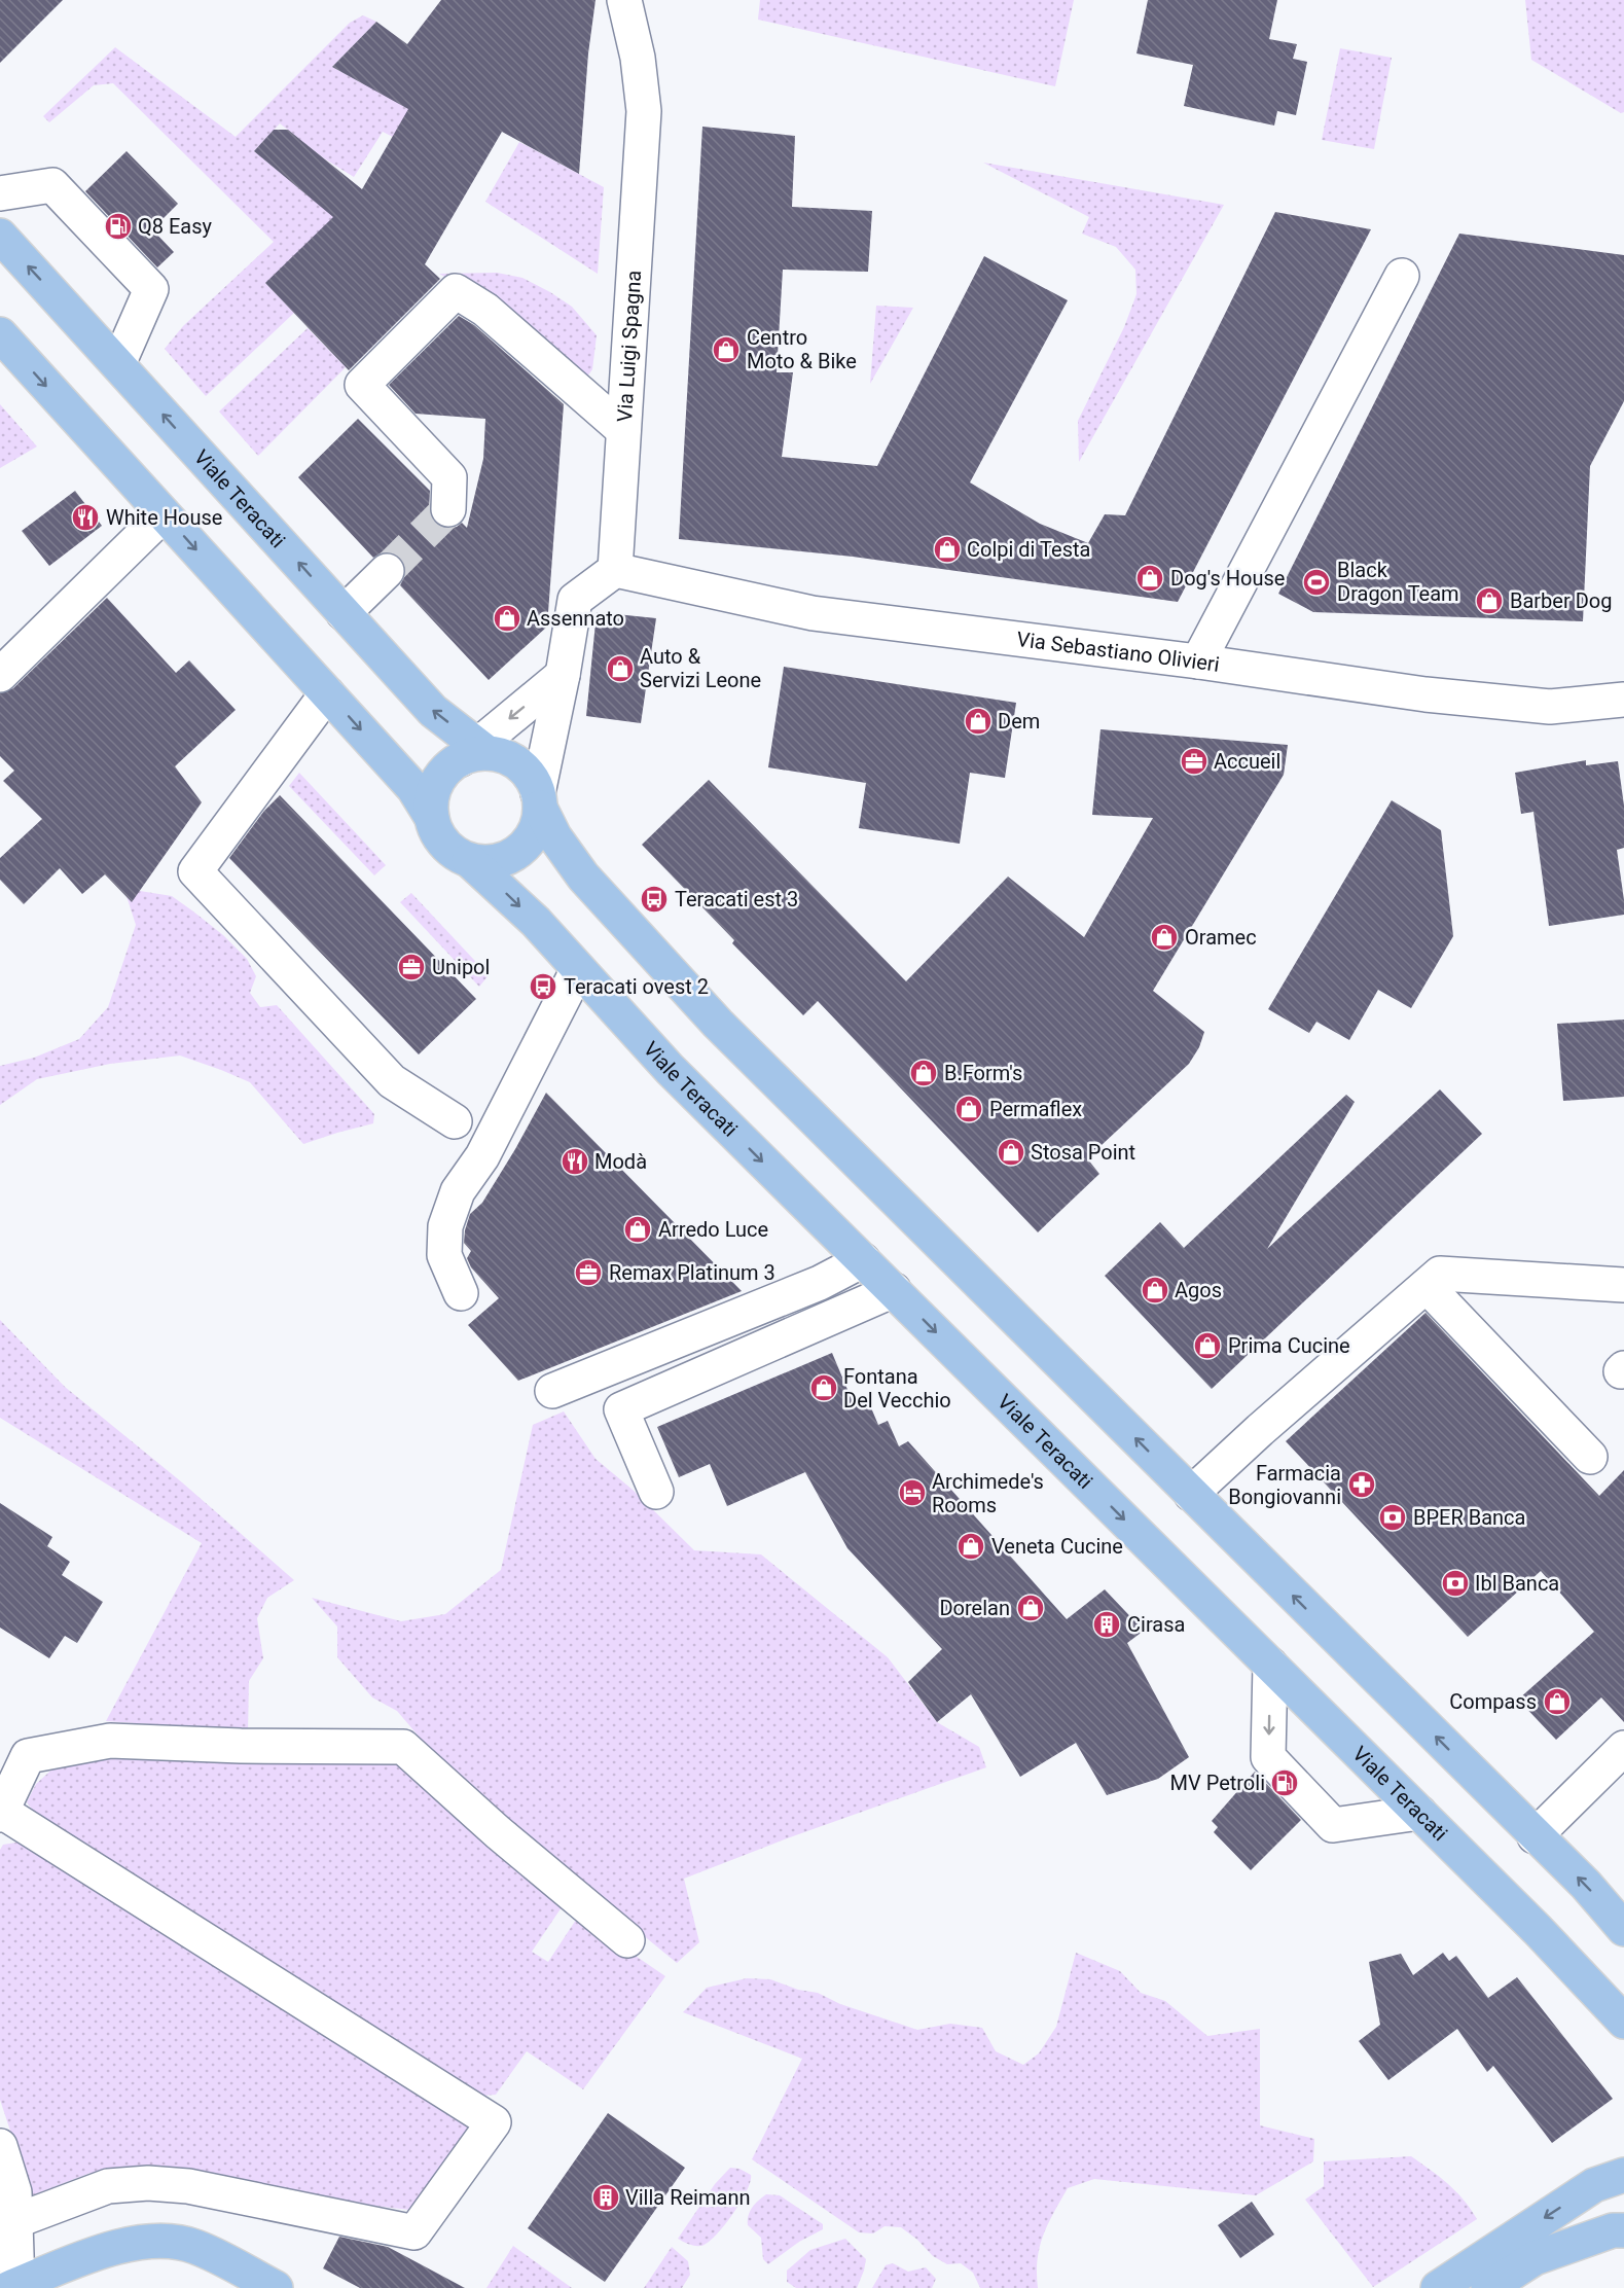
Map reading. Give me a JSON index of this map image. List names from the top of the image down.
{
  "streets": {
    "main road": ["Viale Teracati"],
    "street": ["Via Luigi Spagna", "Via Sebastiano Olivieri"]
  },
  "crossings": [
    ["Via Luigi Spagna", "Via Sebastiano Olivieri"]
  ],
  "places": {
    "fuel station": ["Q8 Easy", "MV Petroli"],
    "shop": [
      "Centro Moto & Bike",
      "Colpi di Testa",
      "Dog's House",
      "Barber Dog",
      "Assennato",
      "Auto & Servizi Leone",
      "Dem",
      "Oramec",
      "B.Form's",
      "Permaflex",
      "Stosa Point",
      "Arredo Luce",
      "Agos",
      "Prima Cucine",
      "Fontana Del Vecchio",
      "Veneta Cucine",
      "Dorelan",
      "Compass"
    ],
    "restaurant": ["White House", "Modà"],
    "sports": ["Black Dragon Team"],
    "office": ["Accueil", "Unipol", "Remax Platinum 3"],
    "bus stop": ["Teracati est 3", "Teracati ovest 2"],
    "pharmacy": ["Farmacia Bongiovanni"],
    "hotel": ["Archimede's Rooms"],
    "bank": ["BPER Banca", "Ibl Banca"],
    "building": ["Cirasa", "Villa Reimann"]
  }
}
